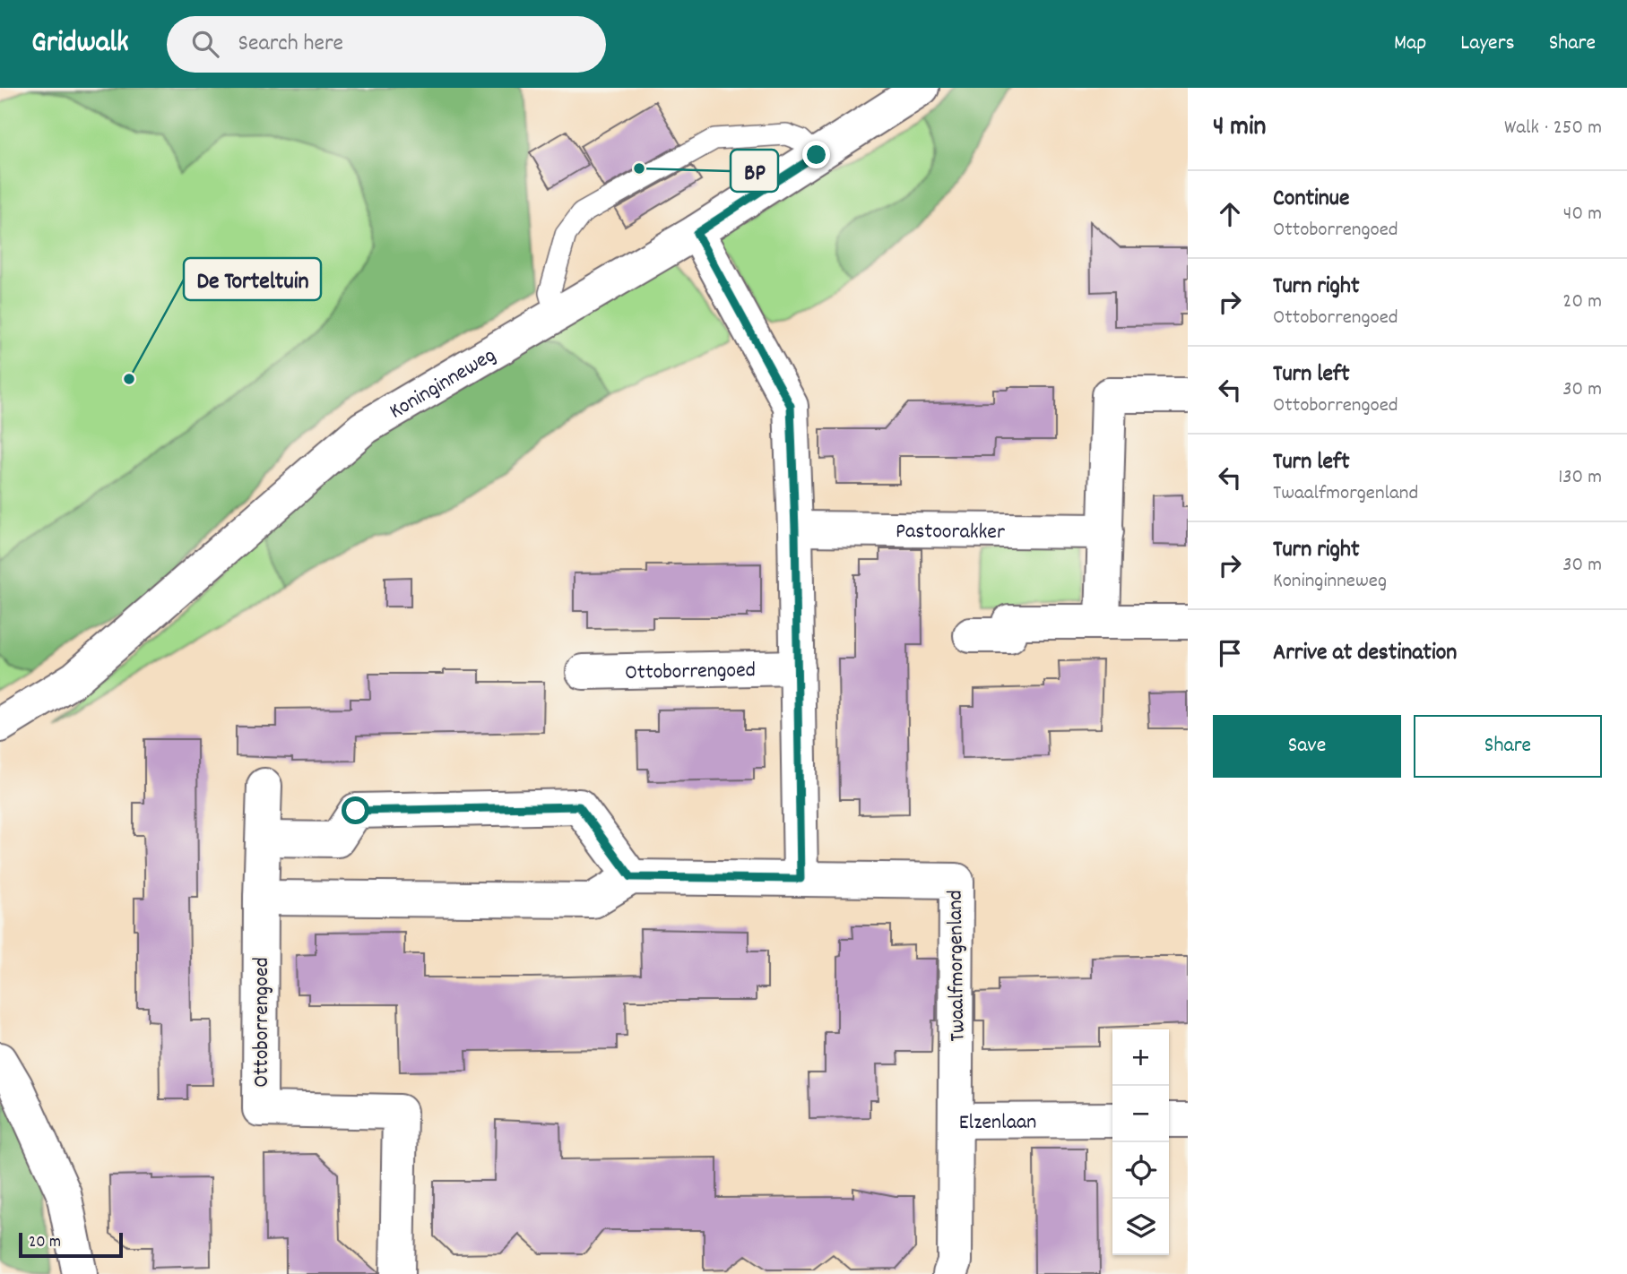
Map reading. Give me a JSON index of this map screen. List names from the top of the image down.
{
  "streets": {
    "street": [
      "Koninginneweg",
      "Pastoorakker",
      "Ottoborrengoed",
      "Twaalfmorgenland",
      "Elzenlaan"
    ]
  },
  "crossings": [
    ["Twaalfmorgenland", "Elzenlaan"]
  ],
  "places": ["BP", "De Torteltuin"],
  "scale_bar": "20 m",
  "page": {
    "header": "Gridwalk",
    "search": "Search here",
    "nav": ["Map", "Layers", "Share"],
    "heading": ["4 min", "Walk · 250 m"],
    "list": [
      ["Continue", "Ottoborrengoed", "40 m"],
      ["Turn right", "Ottoborrengoed", "20 m"],
      ["Turn left", "Ottoborrengoed", "30 m"],
      ["Turn left", "Twaalfmorgenland", "130 m"],
      ["Turn right", "Koninginneweg", "30 m"],
      "Arrive at destination"
    ],
    "buttons": ["Save", "Share"],
    "map_buttons": ["+", "−"],
    "scale": "20 m"
  }
}
